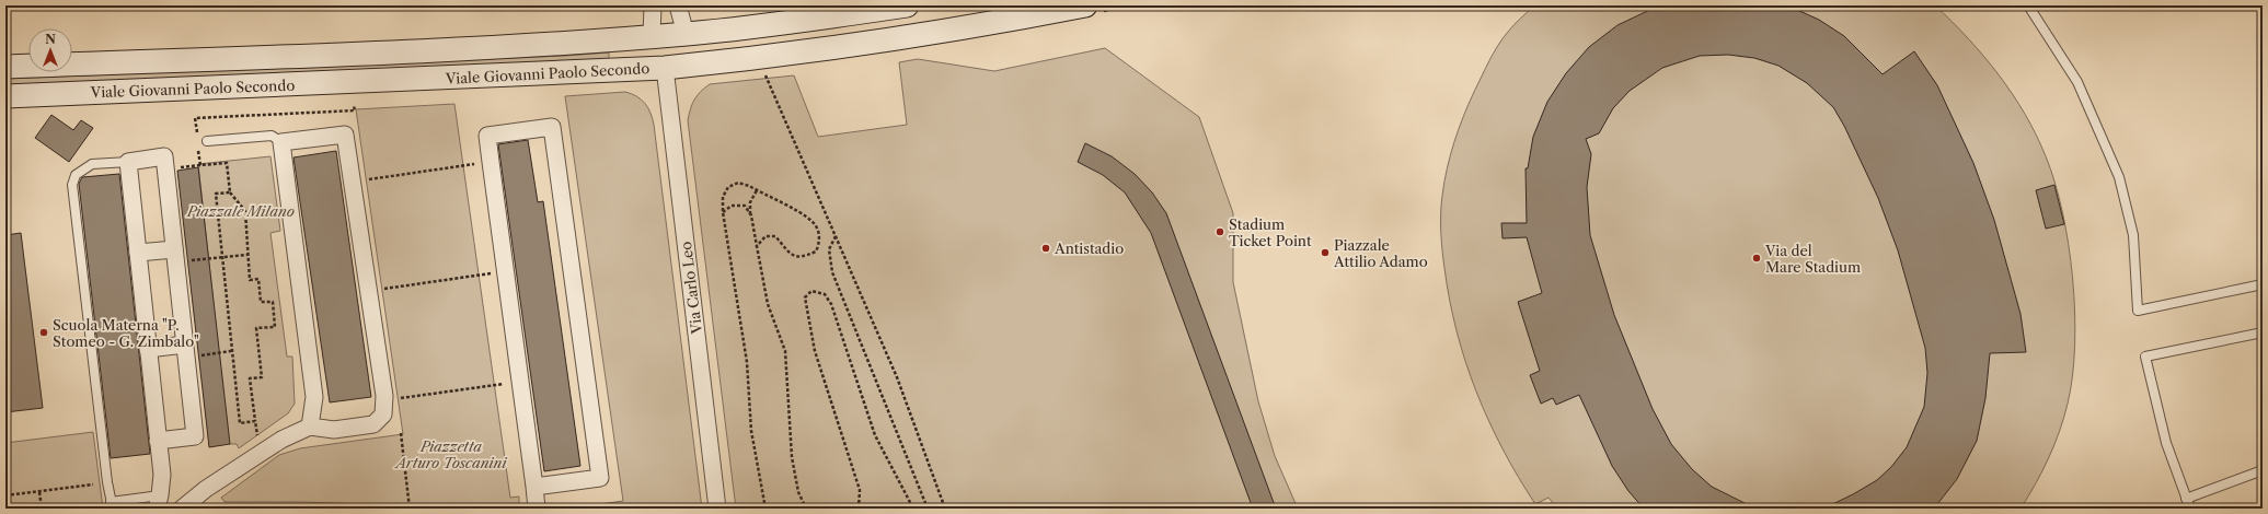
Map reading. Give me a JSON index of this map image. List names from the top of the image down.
{
  "streets": {
    "main road": ["Viale Giovanni Paolo Secondo"],
    "street": ["Via Carlo Leo"]
  },
  "crossings": [
    ["Viale Giovanni Paolo Secondo", "Via Carlo Leo"]
  ],
  "parks": ["Piazzale Milano", "Piazzetta Arturo Toscanini"],
  "places": [
    "Stadium Ticket Point",
    "Antistadio",
    "Piazzale Attilio Adamo",
    "Via del Mare Stadium",
    "Scuola Materna \"P. Stomeo - G. Zimbalo\""
  ],
  "north": "top"
}
